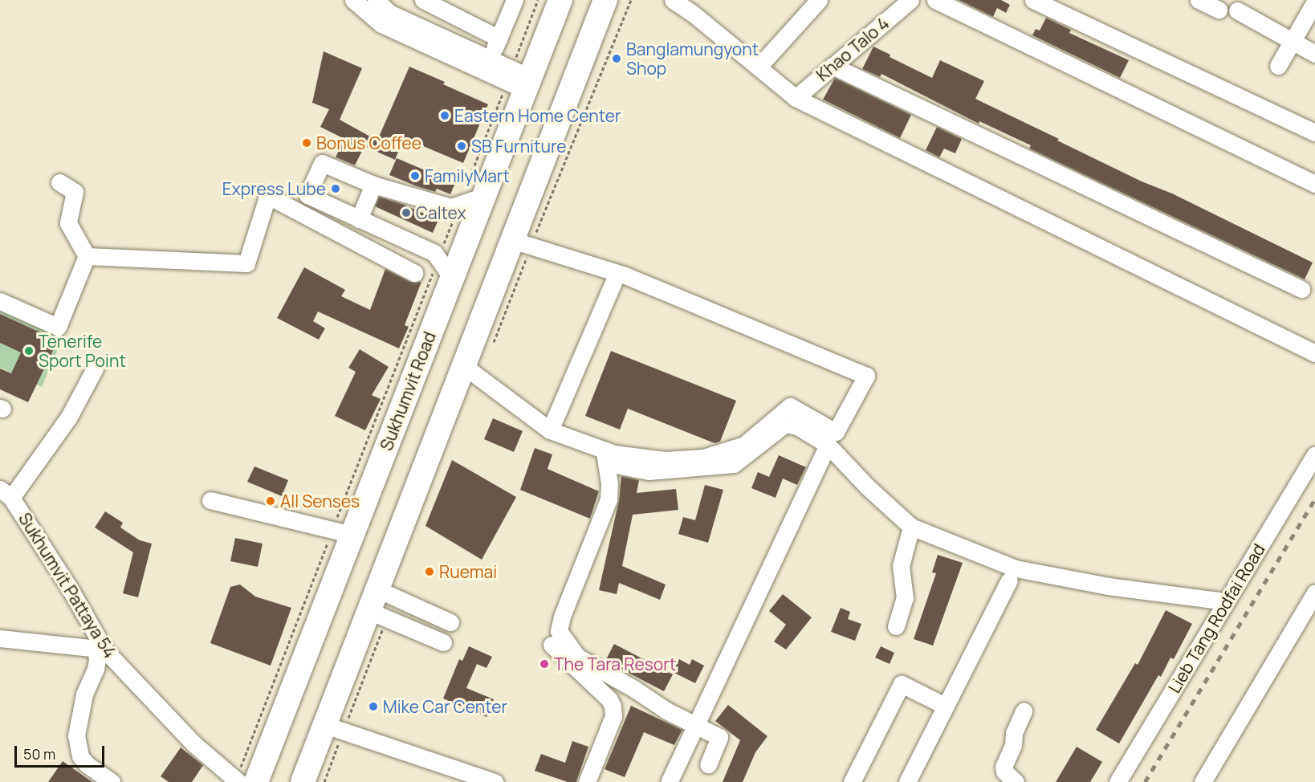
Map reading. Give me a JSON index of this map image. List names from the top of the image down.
{
  "streets": {
    "highway": ["Sukhumvit Road"],
    "street": ["Khao Talo 4", "Sukhumvit Pattaya 54", "Lieb Tang Rodfai Road"]
  },
  "crossings": [
    ["Sukhumvit Road", "Sukhumvit Pattaya 54"]
  ],
  "places": [
    "Banglamungyont Shop",
    "Eastern Home Center",
    "Bonus Coffee",
    "SB Furniture",
    "FamilyMart",
    "Express Lube",
    "Caltex",
    "Tenerife Sport Point",
    "All Senses",
    "Ruemai",
    "The Tara Resort",
    "Mike Car Center"
  ],
  "scale_bar": "50 m"
}
